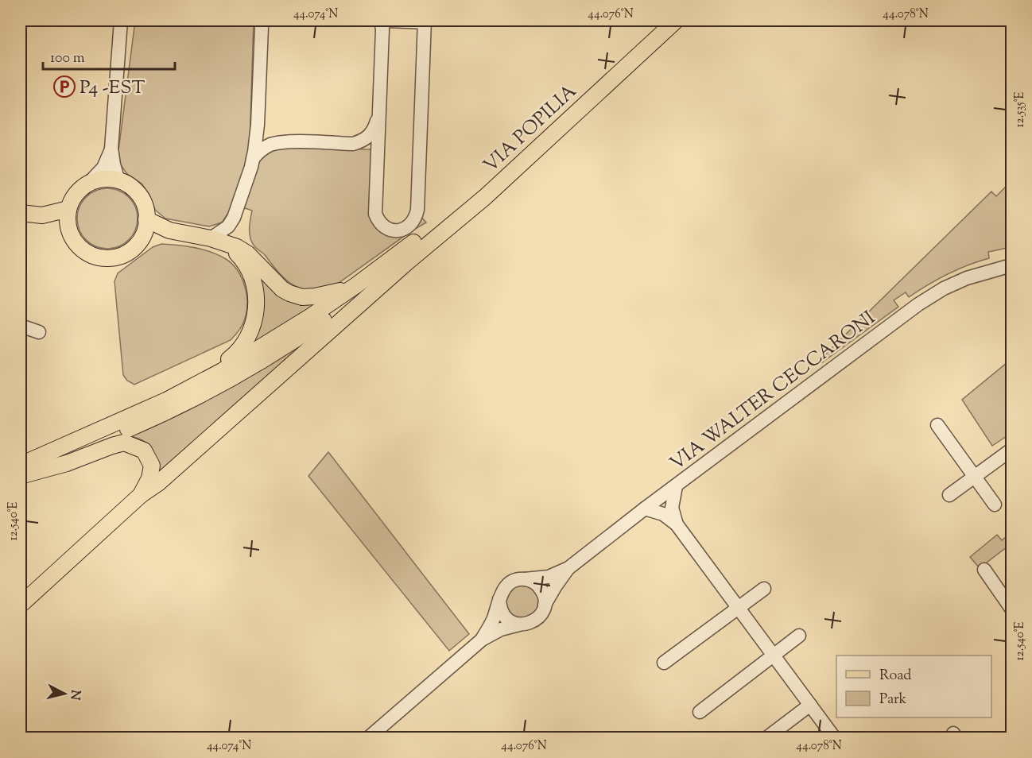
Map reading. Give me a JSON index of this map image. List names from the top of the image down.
{
  "streets": {
    "main road": ["VIA POPILIA"],
    "street": ["VIA WALTER CECCARONI"]
  },
  "places": {
    "parking": ["P4 -EST"]
  },
  "legend": ["Road", "Park"],
  "scale_bar": "100 m",
  "north": "right",
  "coordinates": [
    "44.074°N",
    "44.076°N",
    "44.078°N",
    "12.535°E",
    "12.540°E"
  ]
}
